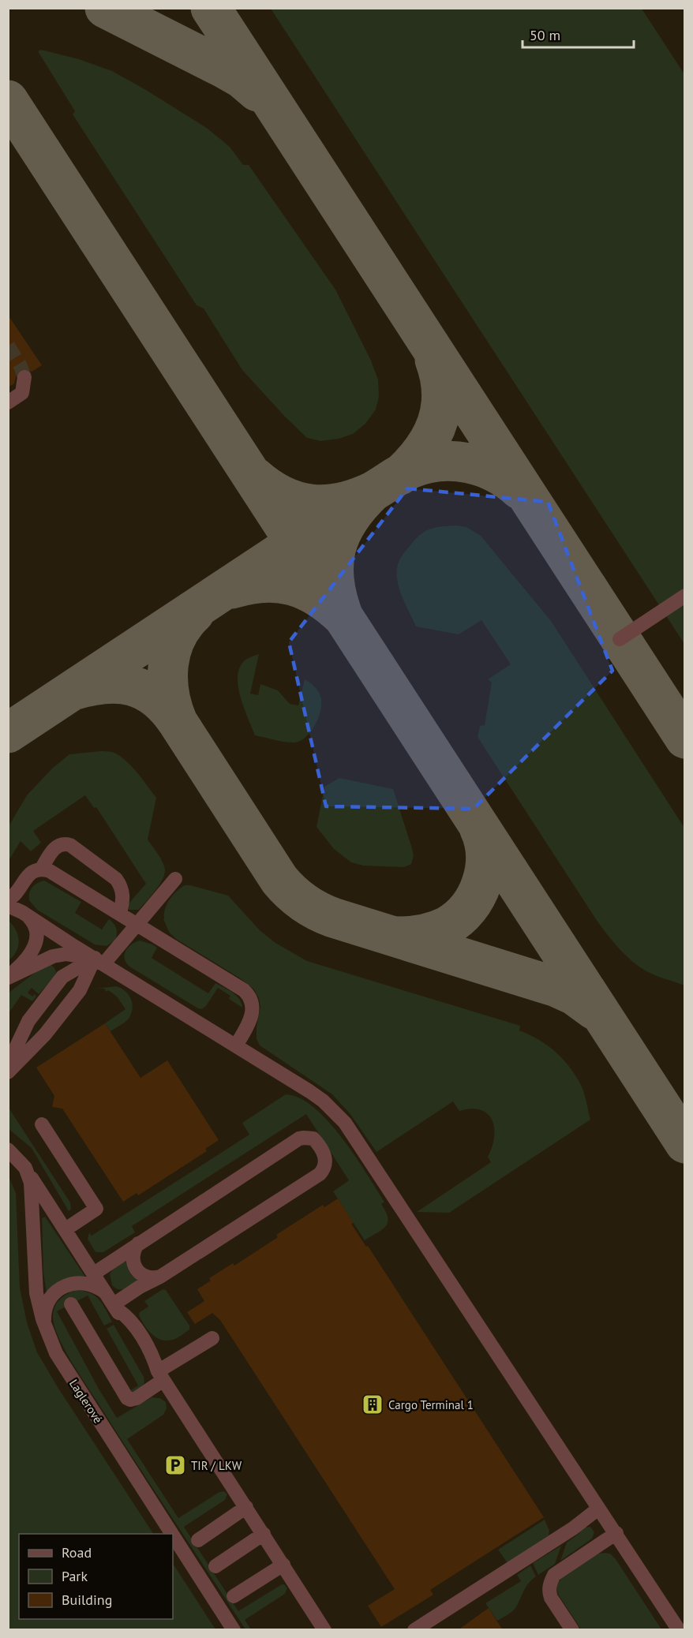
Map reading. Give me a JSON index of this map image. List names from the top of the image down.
{
  "streets": {
    "lane": ["Laglerové"]
  },
  "places": {
    "building": ["Cargo Terminal 1"],
    "parking": ["TIR / LKW"]
  },
  "legend": ["Road", "Park", "Building"],
  "scale_bar": "50 m"
}
